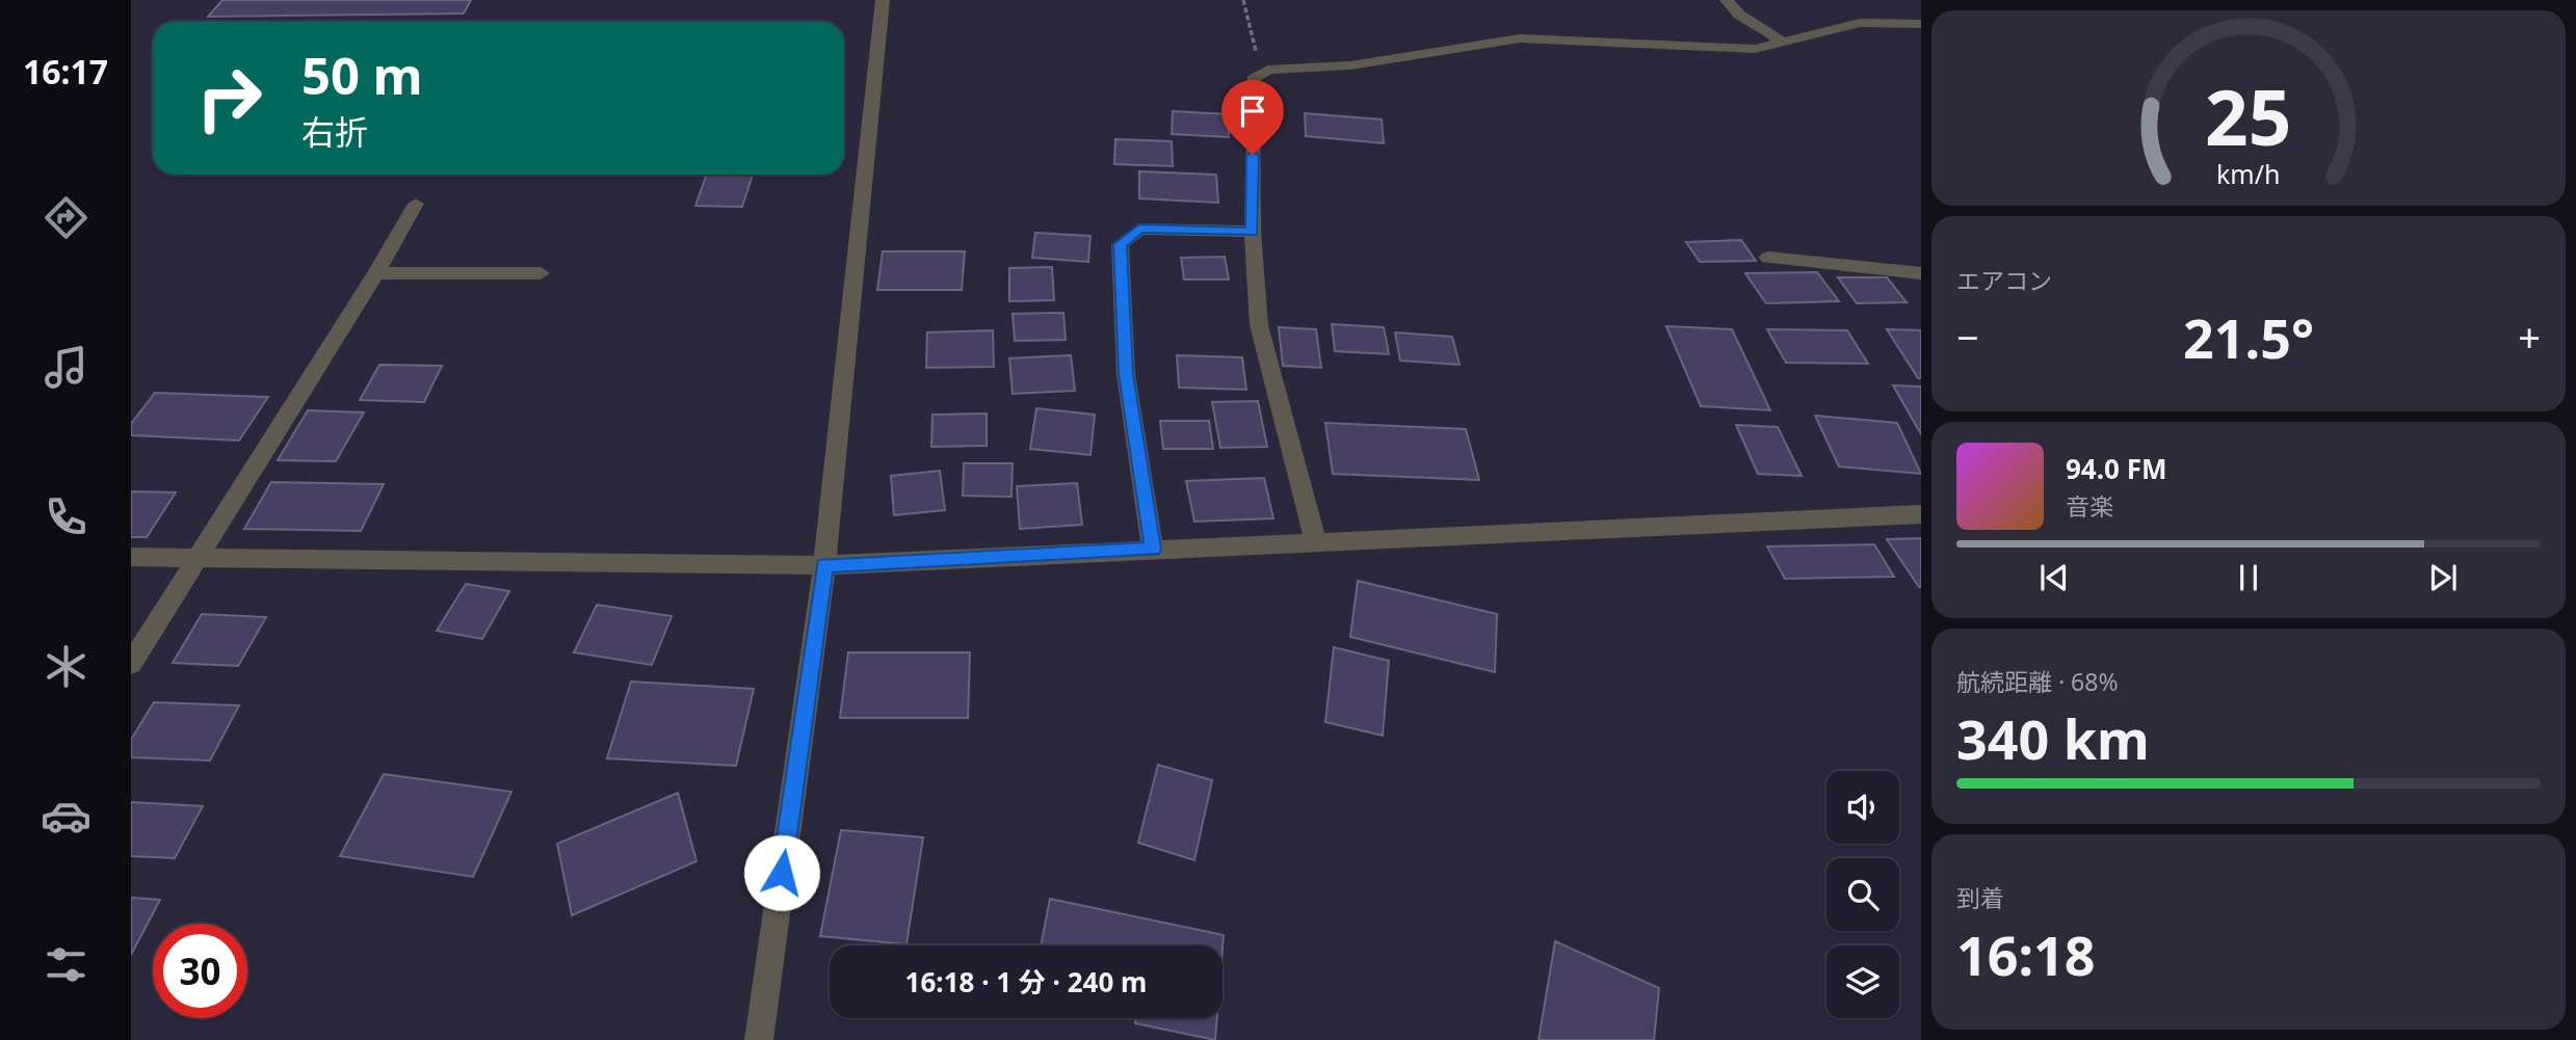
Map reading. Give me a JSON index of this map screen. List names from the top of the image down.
{
  "page": {
    "tabs": "16:17",
    "turn": ["50 m", "右折"],
    "tile": [
      "エアコン",
      ["航続距離 · 68%", "340 km"],
      ["到着", "16:18"]
    ],
    "heat": ["−", "21.5°", "+"],
    "song": ["94.0 FM", "音楽"],
    "limit": "30",
    "trip": "16:18 · 1 分 · 240 m",
    "gauge": ["25", "km/h"]
  }
}
